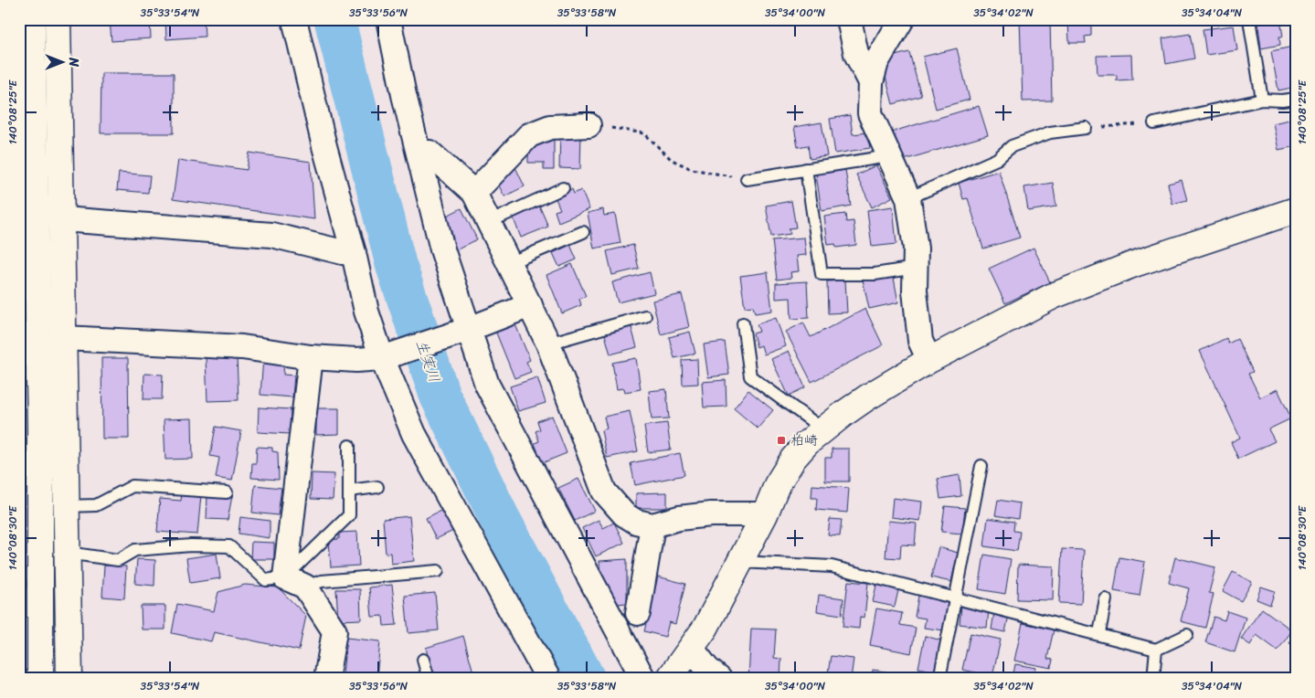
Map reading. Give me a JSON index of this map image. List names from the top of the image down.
{
  "water": ["生実川"],
  "places": {
    "transit": ["柏崎"]
  },
  "north": "right",
  "coordinates": [
    "35°33'54\"N",
    "35°33'56\"N",
    "35°33'58\"N",
    "35°34'00\"N",
    "35°34'02\"N",
    "35°34'04\"N",
    "140°08'25\"E",
    "140°08'30\"E"
  ]
}
